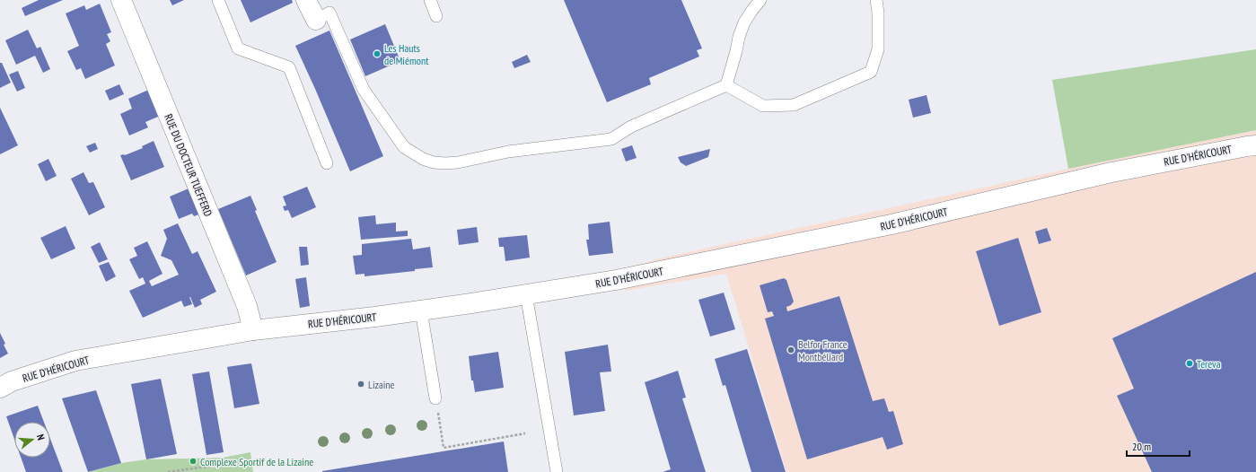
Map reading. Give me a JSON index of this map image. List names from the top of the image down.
{
  "streets": {
    "street": ["RUE D'HÉRICOURT", "RUE DU DOCTEUR TUEFFERD"]
  },
  "crossings": [
    ["RUE D'HÉRICOURT", "RUE DU DOCTEUR TUEFFERD"]
  ],
  "places": [
    "Les Hauts de Miémont",
    "Belfor France Montbéliard",
    "Tereva",
    "Lizaine",
    "Complexe Sportif de la Lizaine"
  ],
  "scale_bar": "20 m",
  "north": "right"
}
